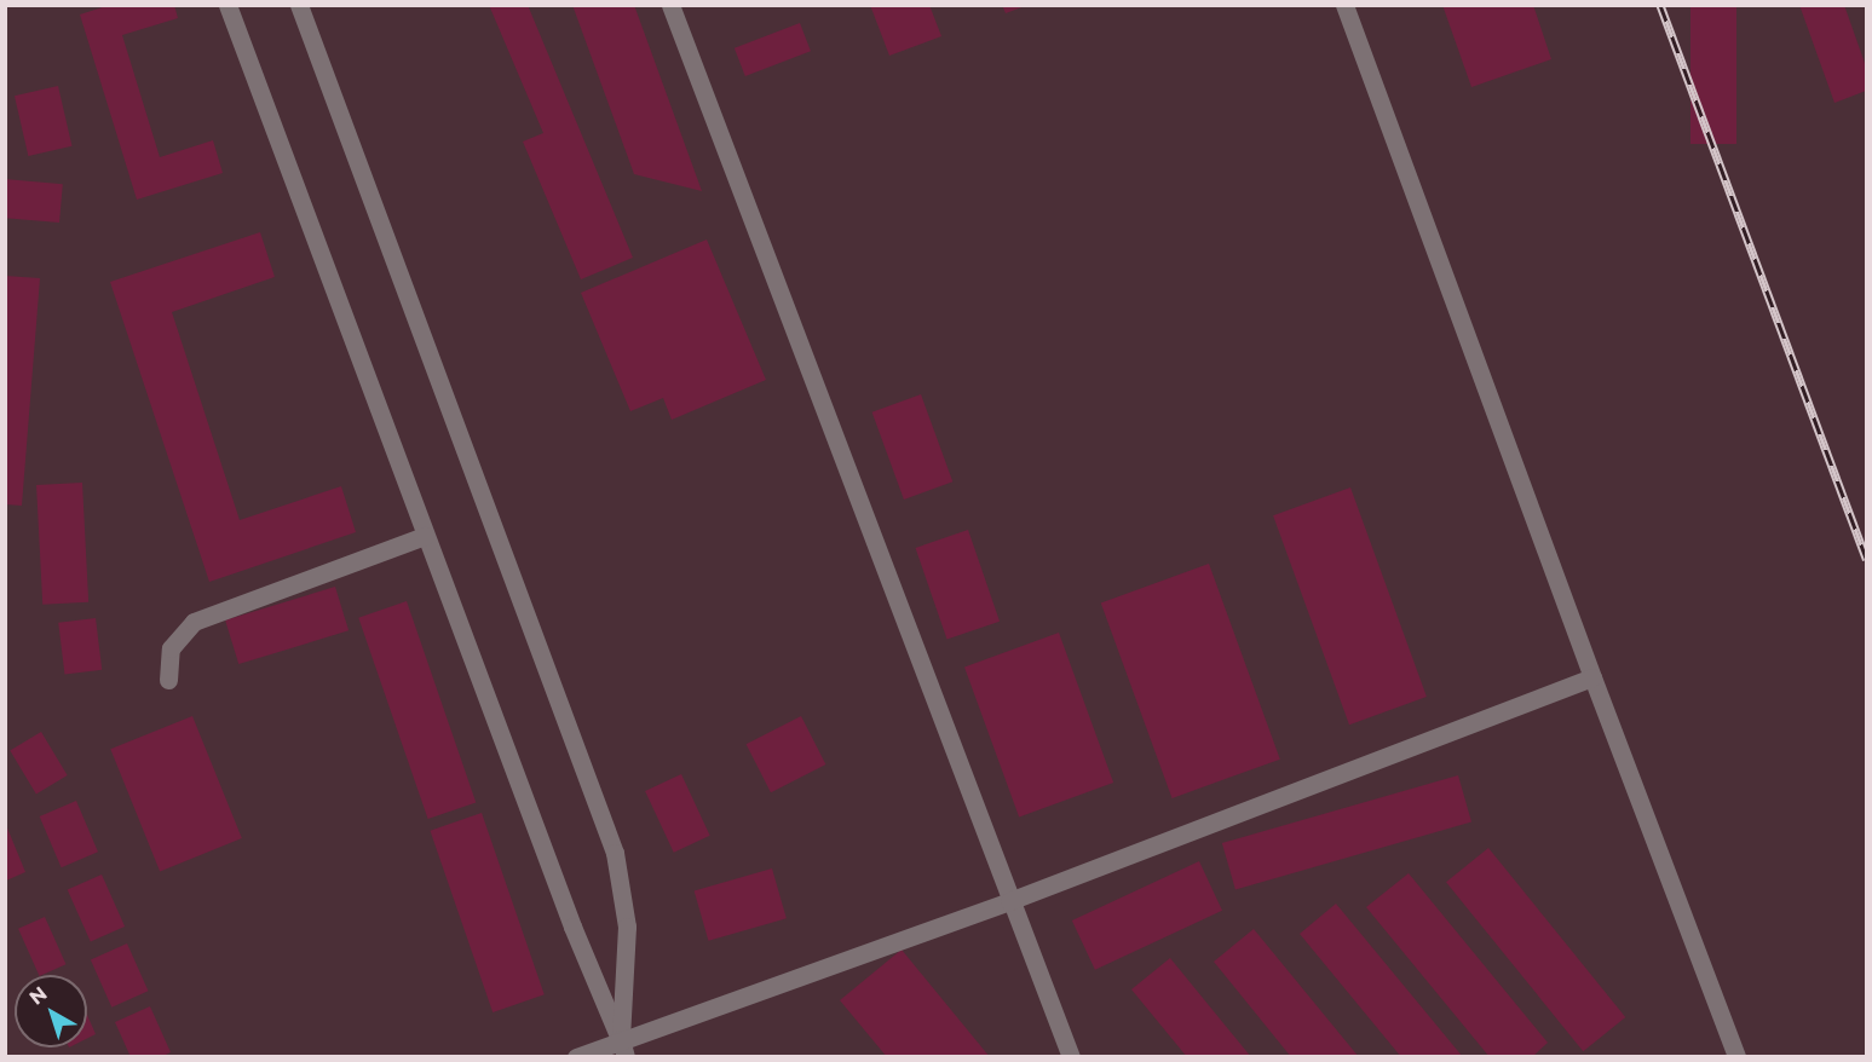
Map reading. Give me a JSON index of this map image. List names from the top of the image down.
{
  "north": "top left"
}
